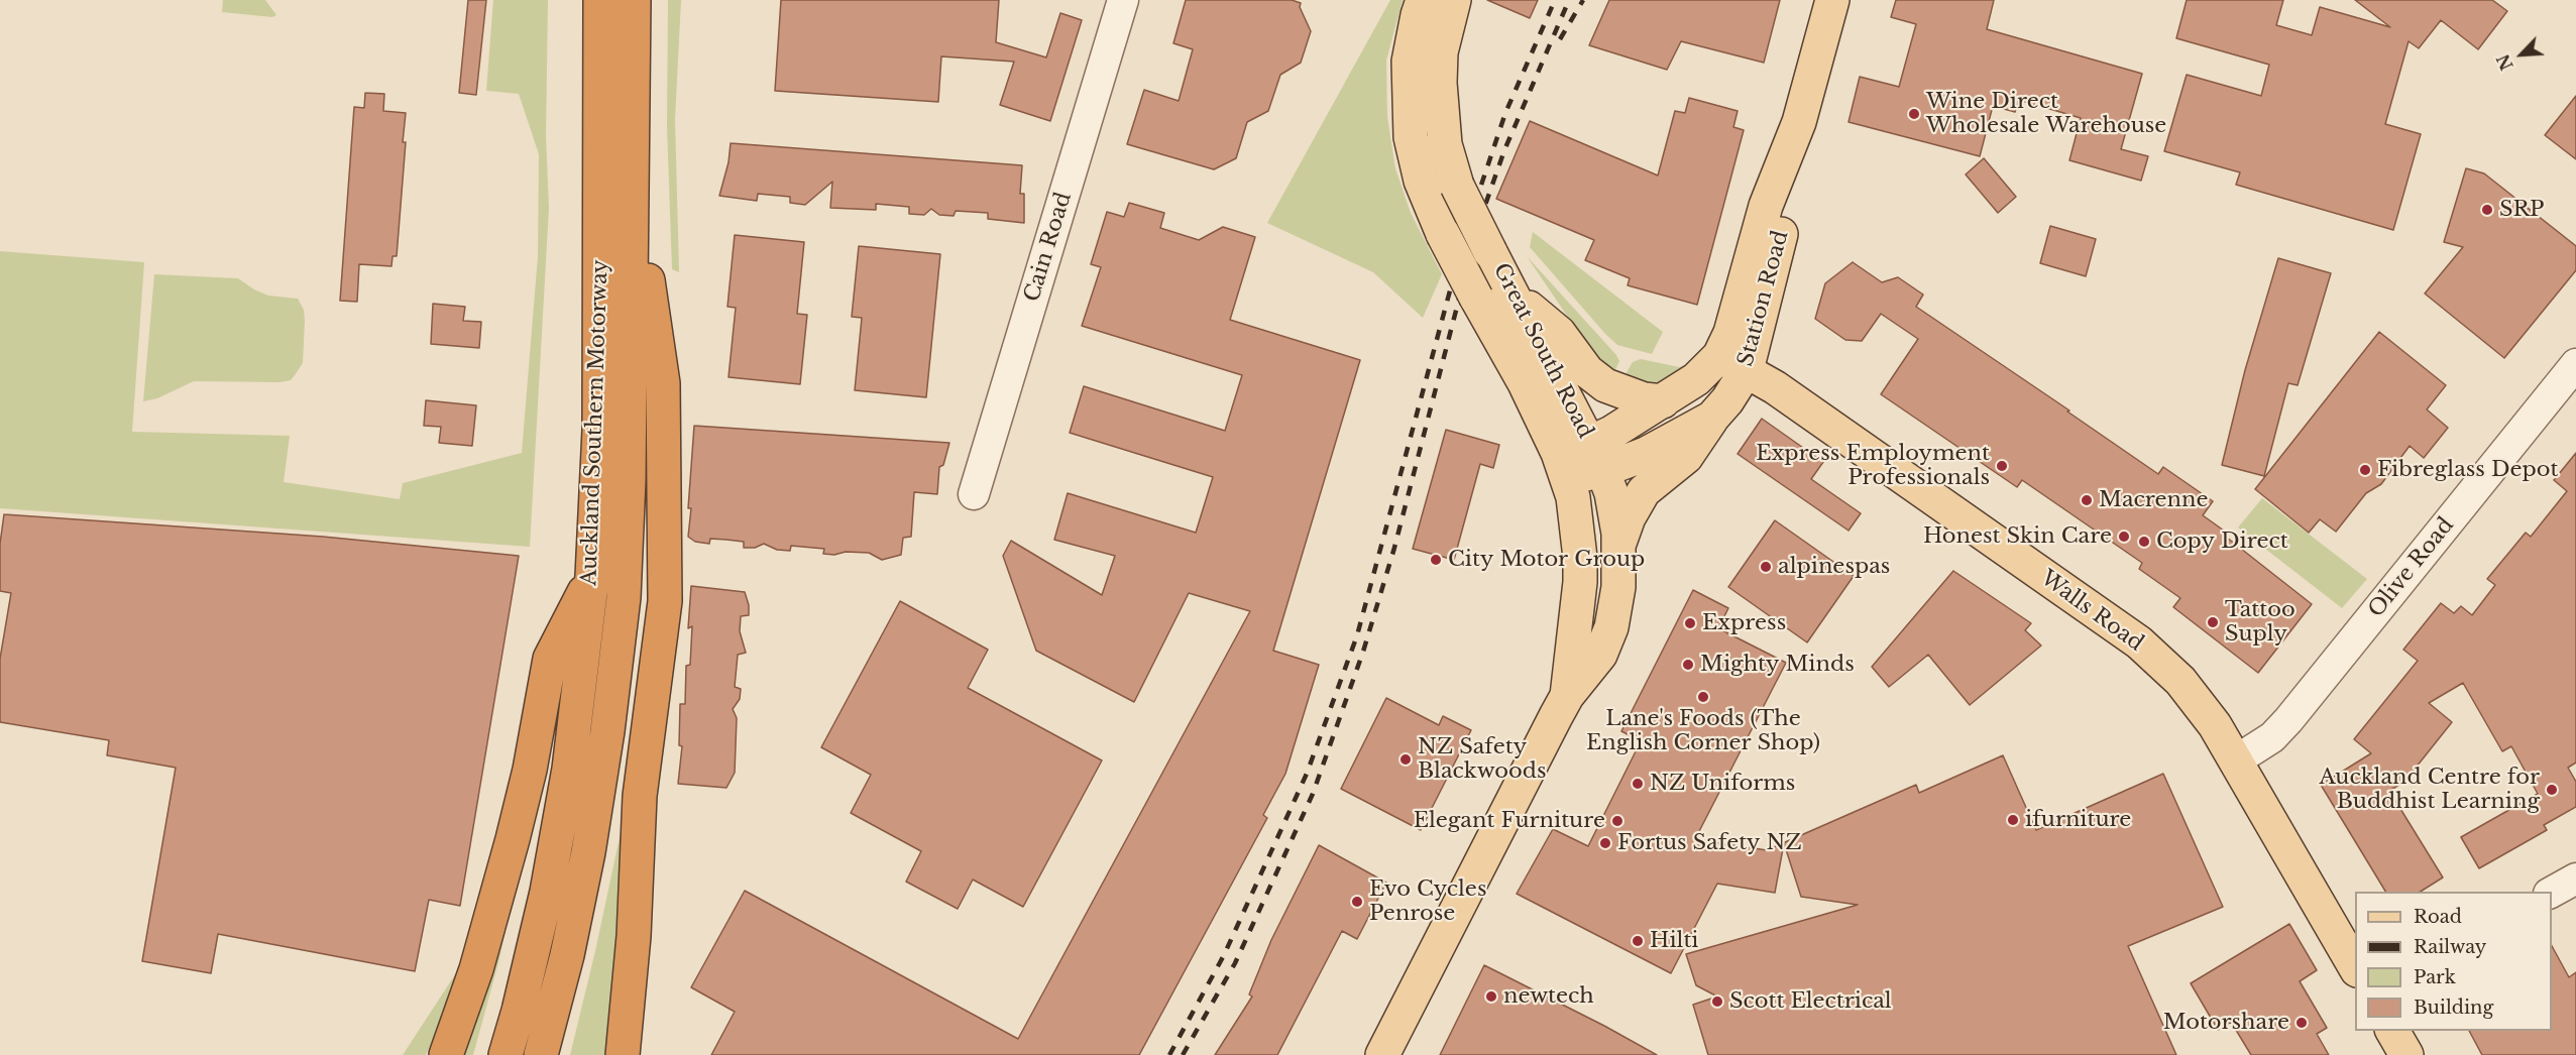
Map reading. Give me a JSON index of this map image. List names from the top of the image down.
{
  "streets": {
    "highway": ["Auckland Southern Motorway"],
    "main road": ["Station Road", "Great South Road", "Walls Road"],
    "street": ["Cain Road", "Olive Road"]
  },
  "crossings": [
    ["Station Road", "Great South Road"],
    ["Station Road", "Walls Road"],
    ["Olive Road", "Walls Road"]
  ],
  "places": [
    "Wine Direct Wholesale Warehouse",
    "SRP",
    "Express Employment Professionals",
    "Fibreglass Depot",
    "Macrenne",
    "Honest Skin Care",
    "Copy Direct",
    "City Motor Group",
    "alpinespas",
    "Tattoo Suply",
    "Express",
    "Mighty Minds",
    "Lane's Foods (The English Corner Shop)",
    "NZ Safety Blackwoods",
    "NZ Uniforms",
    "Auckland Centre for Buddhist Learning",
    "ifurniture",
    "Elegant Furniture",
    "Fortus Safety NZ",
    "Evo Cycles Penrose",
    "Hilti",
    "newtech",
    "Scott Electrical",
    "Motorshare"
  ],
  "legend": [
    "Road",
    "Railway",
    "Park",
    "Building"
  ],
  "north": "bottom left"
}
